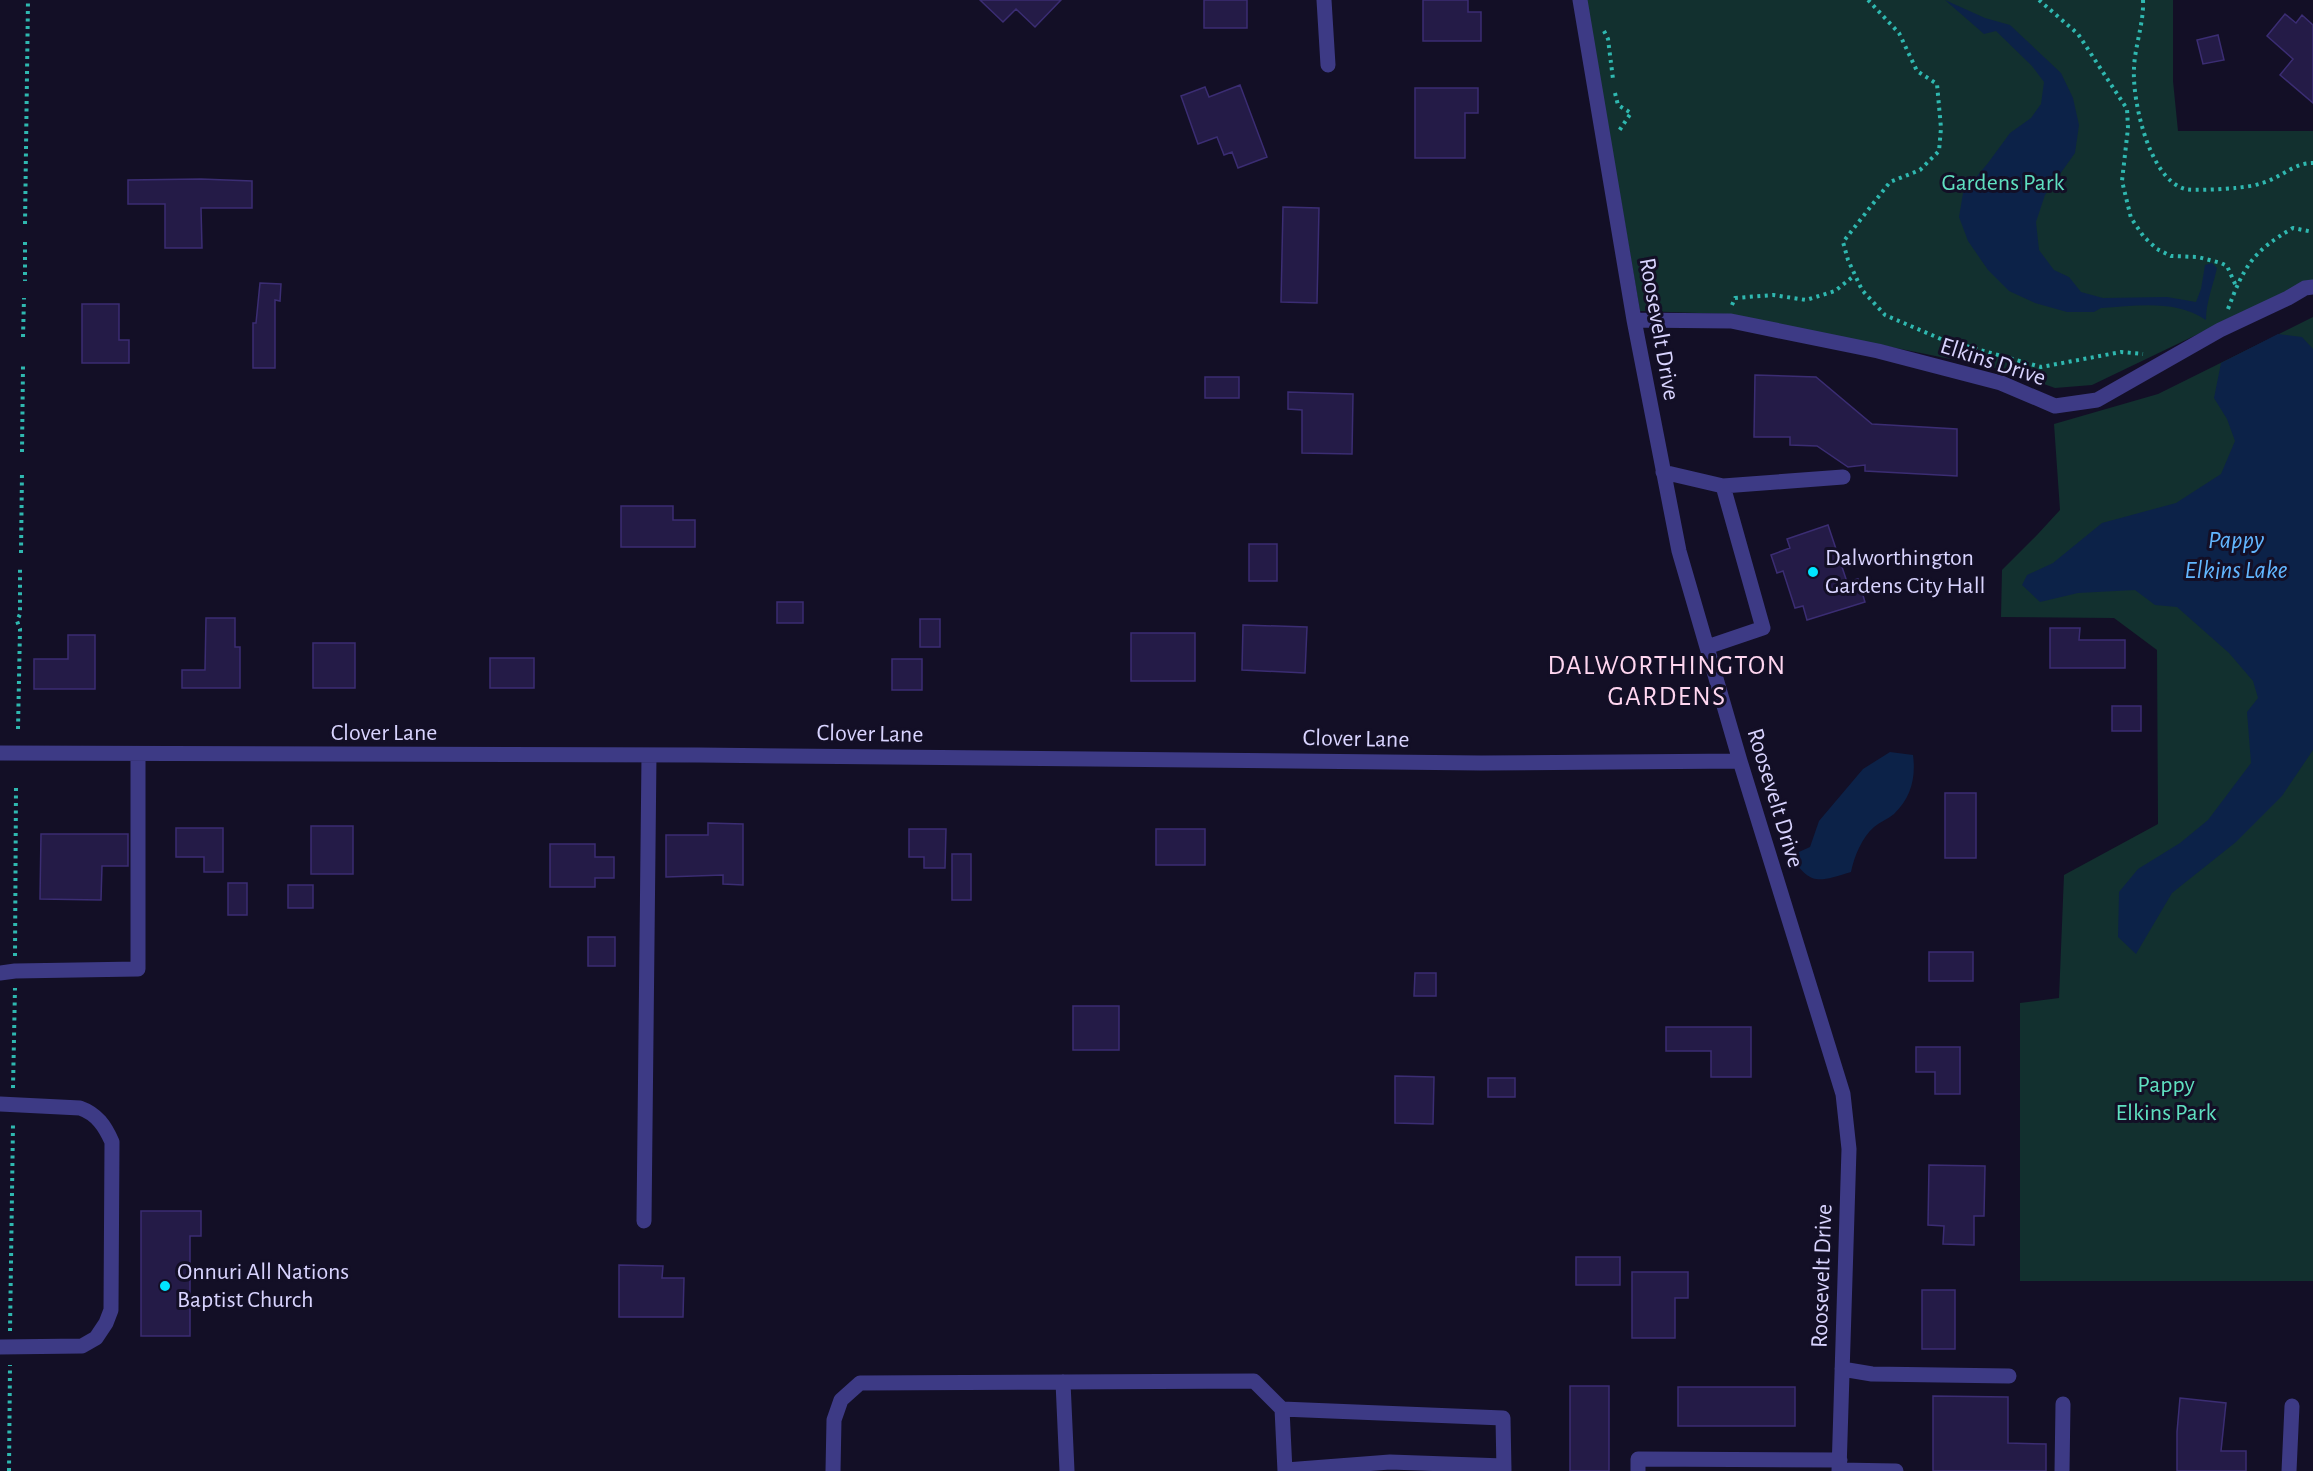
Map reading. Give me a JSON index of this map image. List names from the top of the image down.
{
  "streets": {
    "street": ["Roosevelt Drive", "Elkins Drive", "Clover Lane"]
  },
  "crossings": [
    ["Roosevelt Drive", "Elkins Drive"],
    ["Roosevelt Drive", "Clover Lane"]
  ],
  "districts": ["DALWORTHINGTON GARDENS"],
  "water": ["Pappy Elkins Lake"],
  "parks": ["Gardens Park", "Pappy Elkins Park"],
  "places": ["Dalworthington Gardens City Hall", "Onnuri All Nations Baptist Church"]
}
